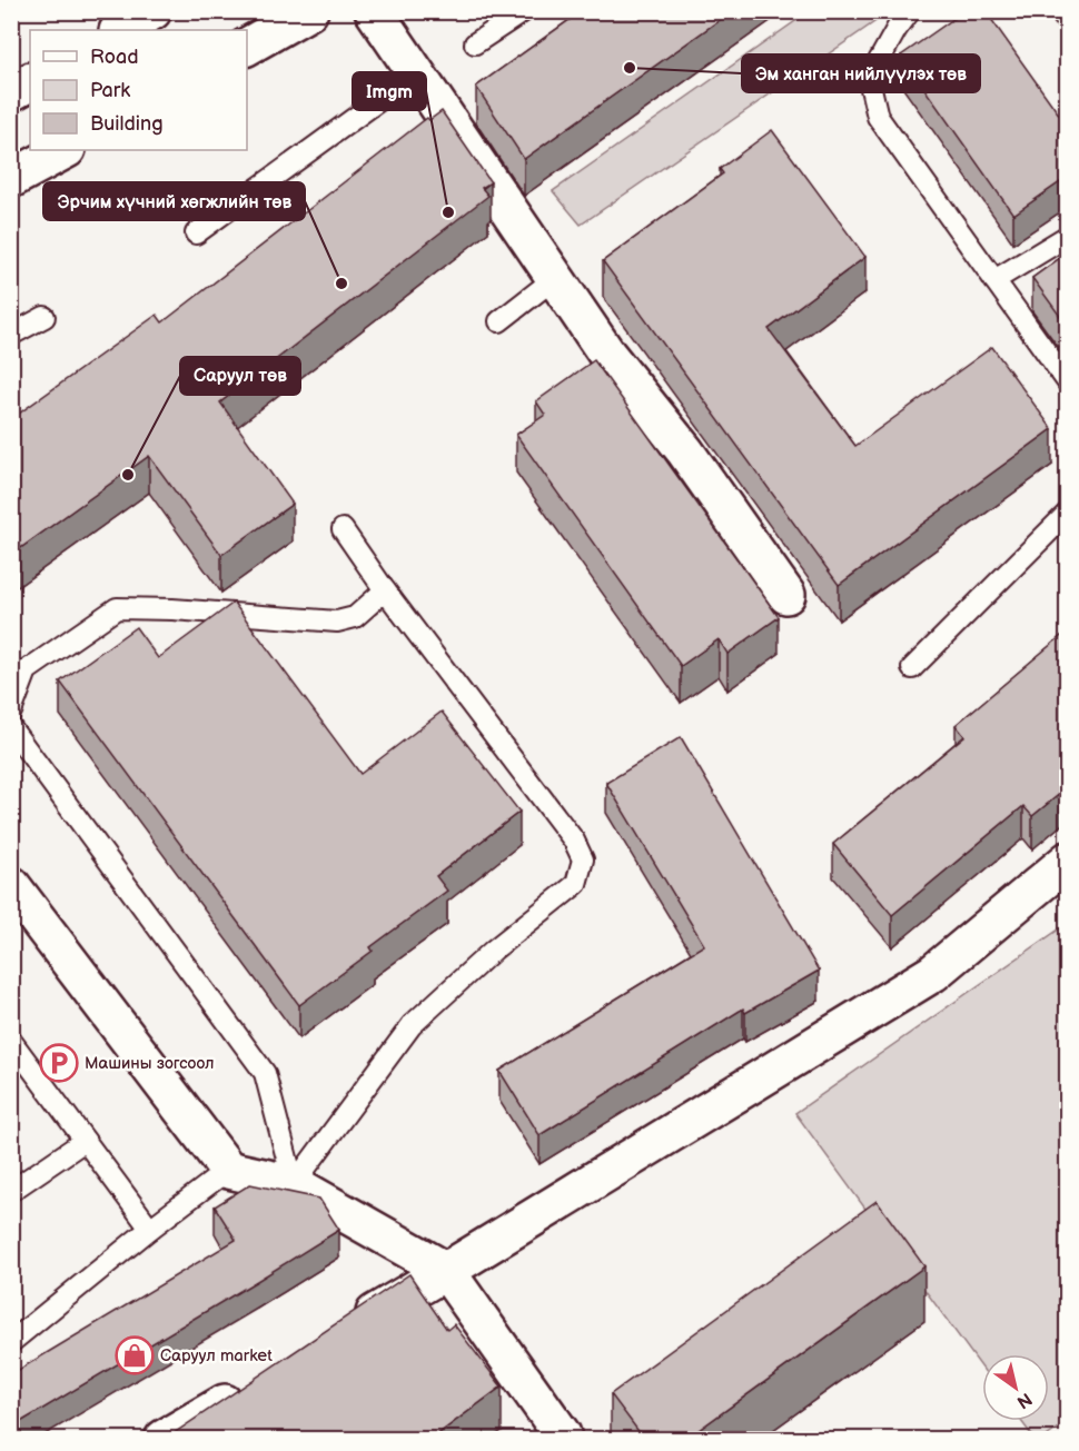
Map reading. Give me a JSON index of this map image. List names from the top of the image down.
{
  "places": {
    "other": [
      "Эм ханган нийлүүлэх төв",
      "Imgm",
      "Эрчим хүчний хөгжлийн төв",
      "Саруул төв"
    ],
    "parking": ["Машины зогсоол"],
    "shop": ["Саруул market"]
  },
  "legend": ["Road", "Park", "Building"],
  "north": "bottom right"
}
